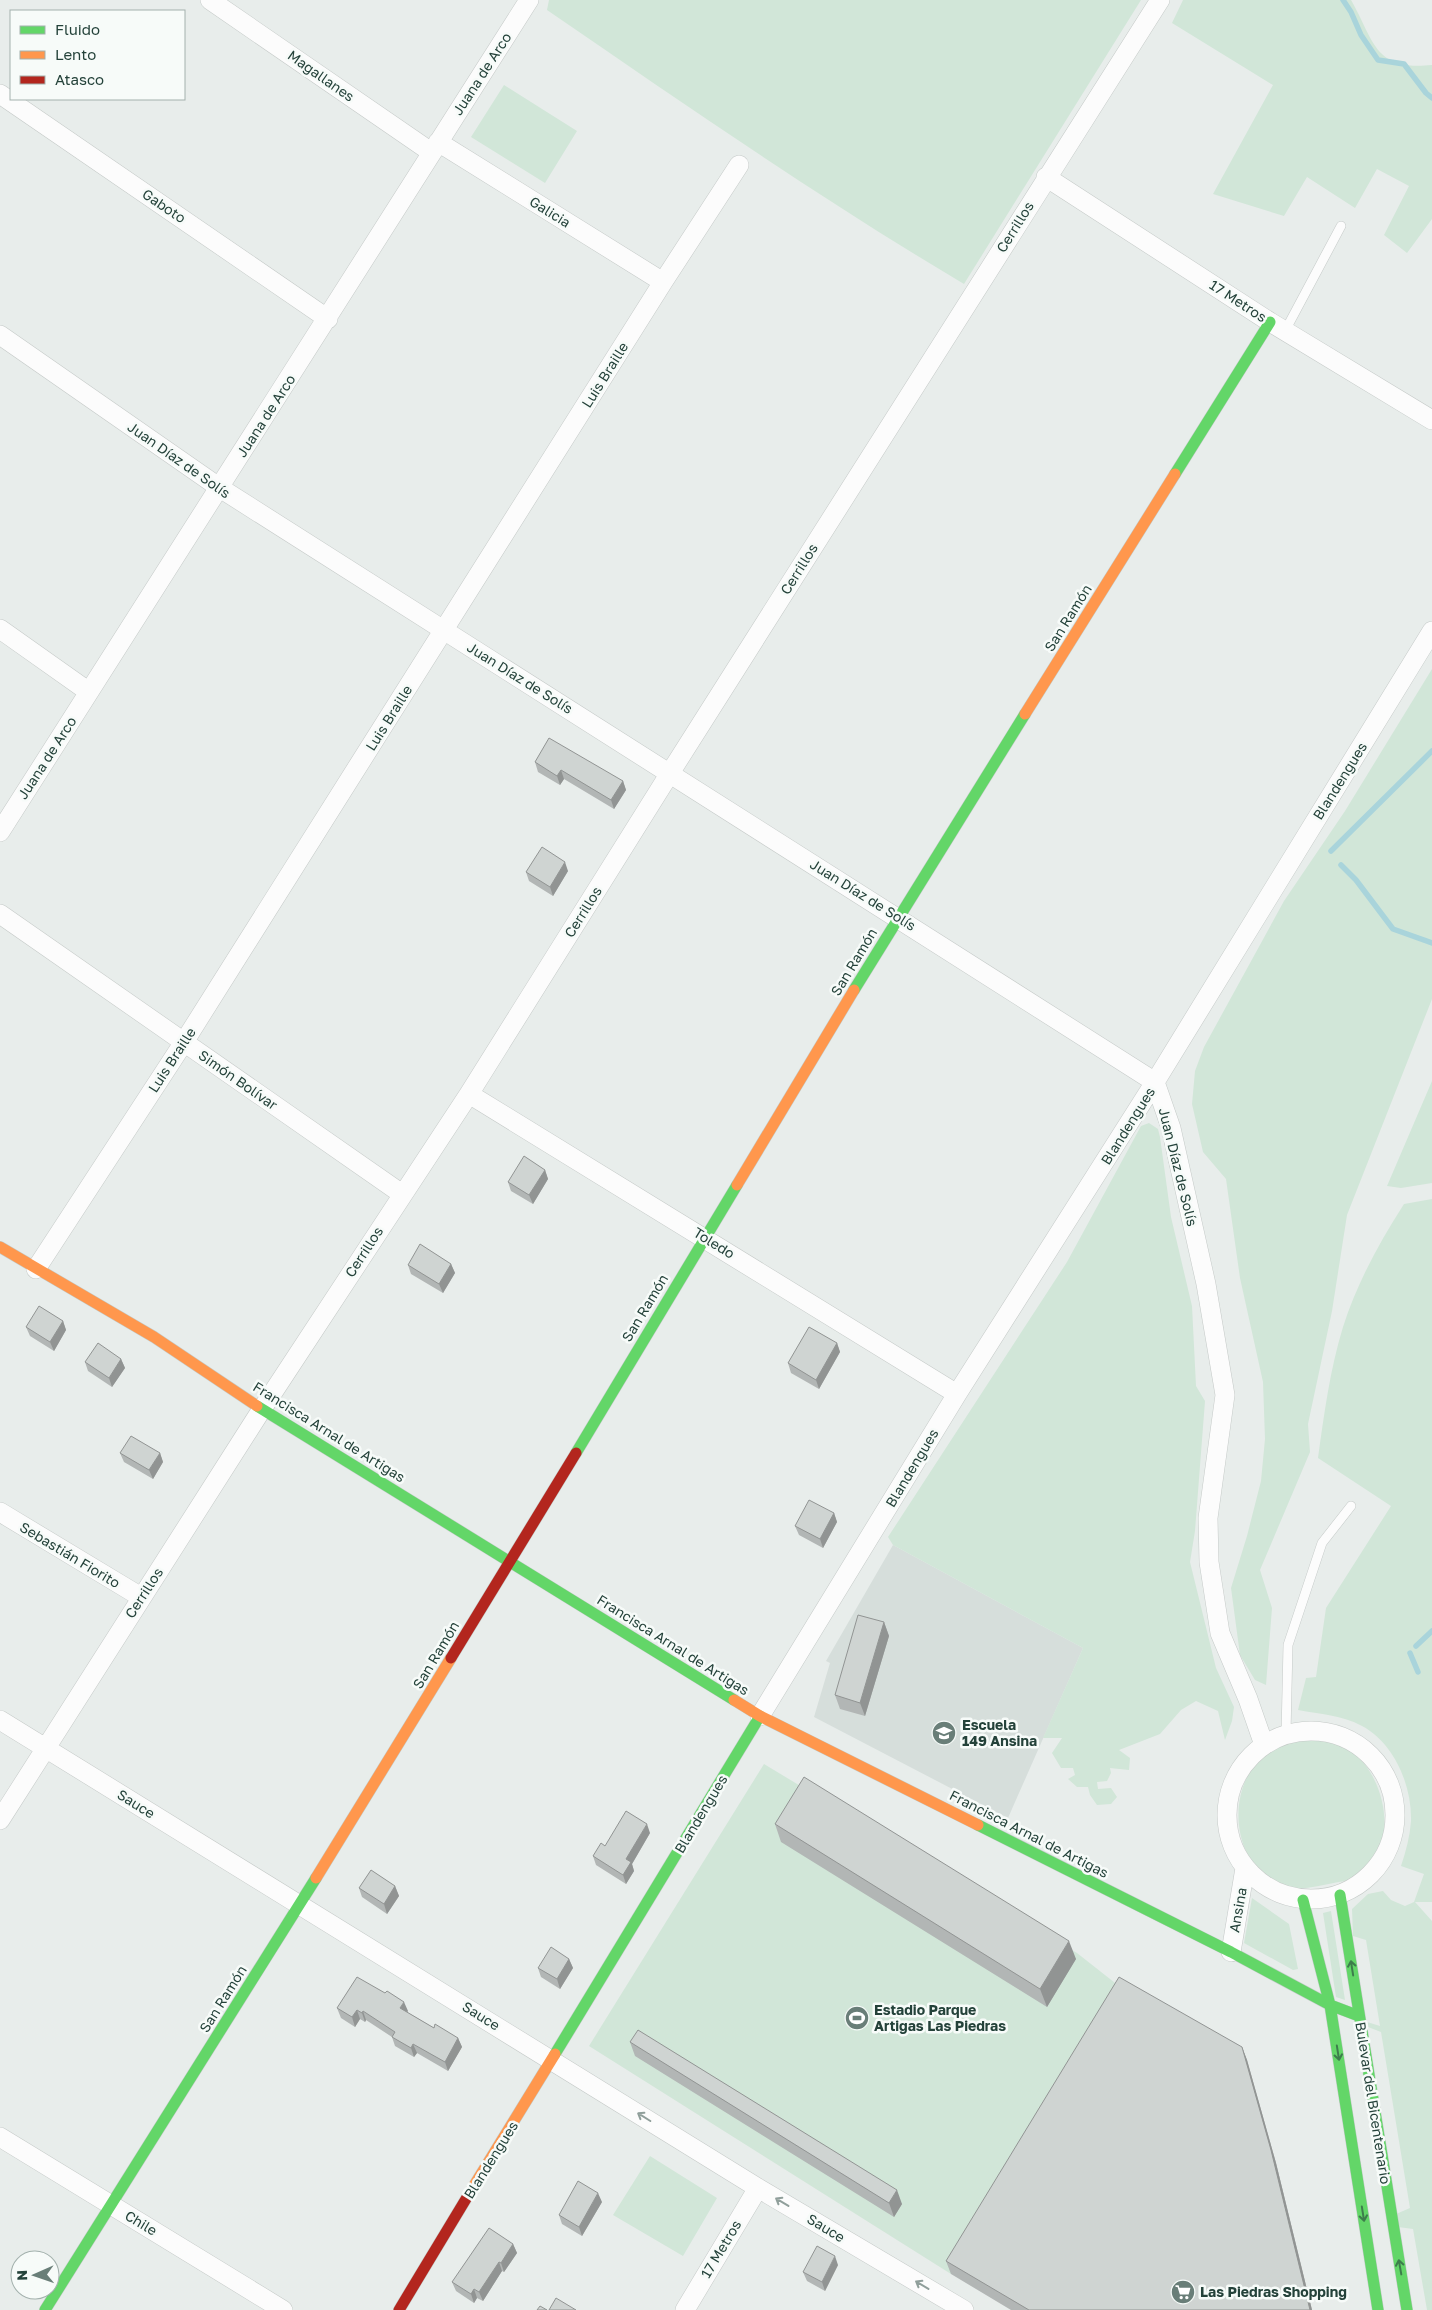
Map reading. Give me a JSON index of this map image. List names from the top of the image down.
{
  "streets": {
    "street": [
      "Juana de Arco",
      "Magallanes",
      "Gaboto",
      "Galicia",
      "Cerrillos",
      "17 Metros",
      "Luis Braille",
      "Juan Díaz de Solís",
      "San Ramón",
      "Blandengues",
      "Simón Bolívar",
      "Toledo",
      "Francisca Arnal de Artigas",
      "Sebastián Fiorito",
      "Sauce",
      "Ansina",
      "Bulevar del Bicentenario",
      "Chile"
    ]
  },
  "crossings": [
    ["Juana de Arco", "Magallanes"],
    ["Juana de Arco", "Gaboto"],
    ["Juana de Arco", "Galicia"],
    ["Juana de Arco", "Juan Díaz de Solís"],
    ["Magallanes", "Galicia"],
    ["Galicia", "Luis Braille"],
    ["Cerrillos", "17 Metros"],
    ["Cerrillos", "Juan Díaz de Solís"],
    ["Cerrillos", "Simón Bolívar"],
    ["Cerrillos", "Toledo"],
    ["Cerrillos", "Francisca Arnal de Artigas"],
    ["Cerrillos", "Sebastián Fiorito"],
    ["Cerrillos", "Sauce"],
    ["17 Metros", "San Ramón"],
    ["17 Metros", "Sauce"],
    ["Luis Braille", "Juan Díaz de Solís"],
    ["Luis Braille", "Simón Bolívar"],
    ["Luis Braille", "Francisca Arnal de Artigas"],
    ["Juan Díaz de Solís", "San Ramón"],
    ["Juan Díaz de Solís", "Blandengues"],
    ["Juan Díaz de Solís", "Ansina"],
    ["Juan Díaz de Solís", "Bulevar del Bicentenario"],
    ["San Ramón", "Toledo"],
    ["San Ramón", "Francisca Arnal de Artigas"],
    ["San Ramón", "Sauce"],
    ["San Ramón", "Chile"],
    ["Blandengues", "Toledo"],
    ["Blandengues", "Francisca Arnal de Artigas"],
    ["Blandengues", "Sauce"],
    ["Francisca Arnal de Artigas", "Ansina"],
    ["Francisca Arnal de Artigas", "Bulevar del Bicentenario"],
    ["Ansina", "Bulevar del Bicentenario"]
  ],
  "one_way": ["Sauce"],
  "places": {
    "school or university": ["Escuela 149 Ansina"],
    "sports": ["Estadio Parque Artigas Las Piedras"],
    "supermarket": ["Las Piedras Shopping"]
  },
  "legend": ["Fluido", "Lento", "Atasco"],
  "north": "left"
}
